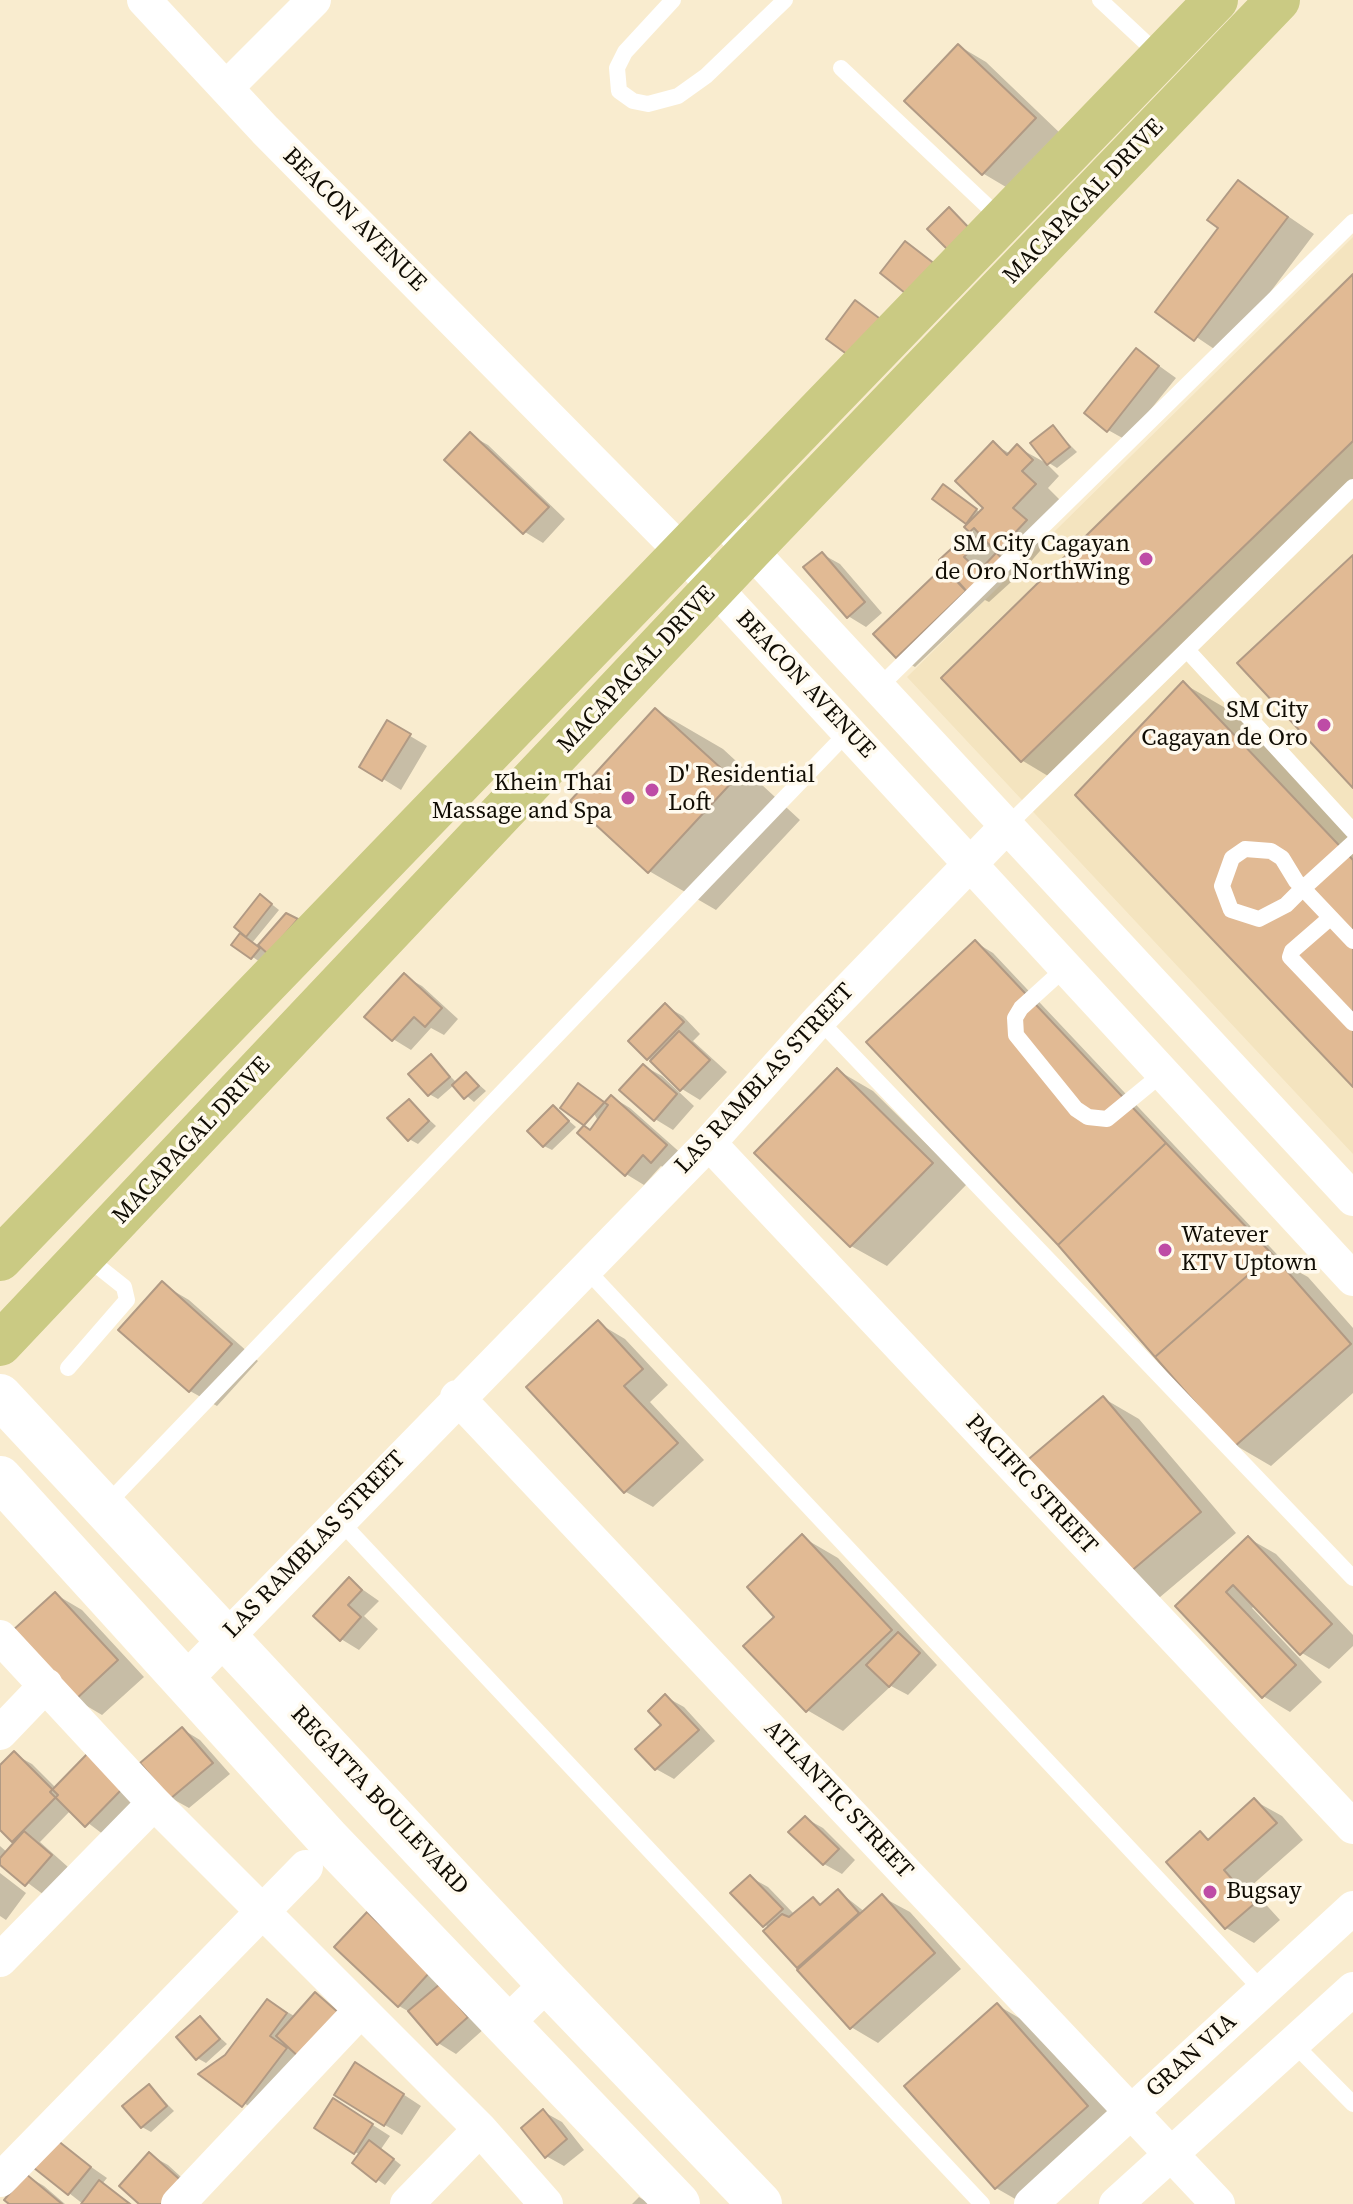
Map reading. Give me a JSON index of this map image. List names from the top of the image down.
{
  "streets": {
    "main road": ["MACAPAGAL DRIVE"],
    "street": [
      "BEACON AVENUE",
      "LAS RAMBLAS STREET",
      "PACIFIC STREET",
      "ATLANTIC STREET",
      "REGATTA BOULEVARD",
      "GRAN VIA"
    ]
  },
  "crossings": [
    ["MACAPAGAL DRIVE", "BEACON AVENUE"],
    ["BEACON AVENUE", "LAS RAMBLAS STREET"],
    ["LAS RAMBLAS STREET", "PACIFIC STREET"],
    ["LAS RAMBLAS STREET", "ATLANTIC STREET"],
    ["LAS RAMBLAS STREET", "REGATTA BOULEVARD"],
    ["ATLANTIC STREET", "GRAN VIA"]
  ],
  "places": [
    "SM City Cagayan de Oro NorthWing",
    "SM City Cagayan de Oro",
    "D' Residential Loft",
    "Khein Thai Massage and Spa",
    "Watever KTV Uptown",
    "Bugsay"
  ]
}
